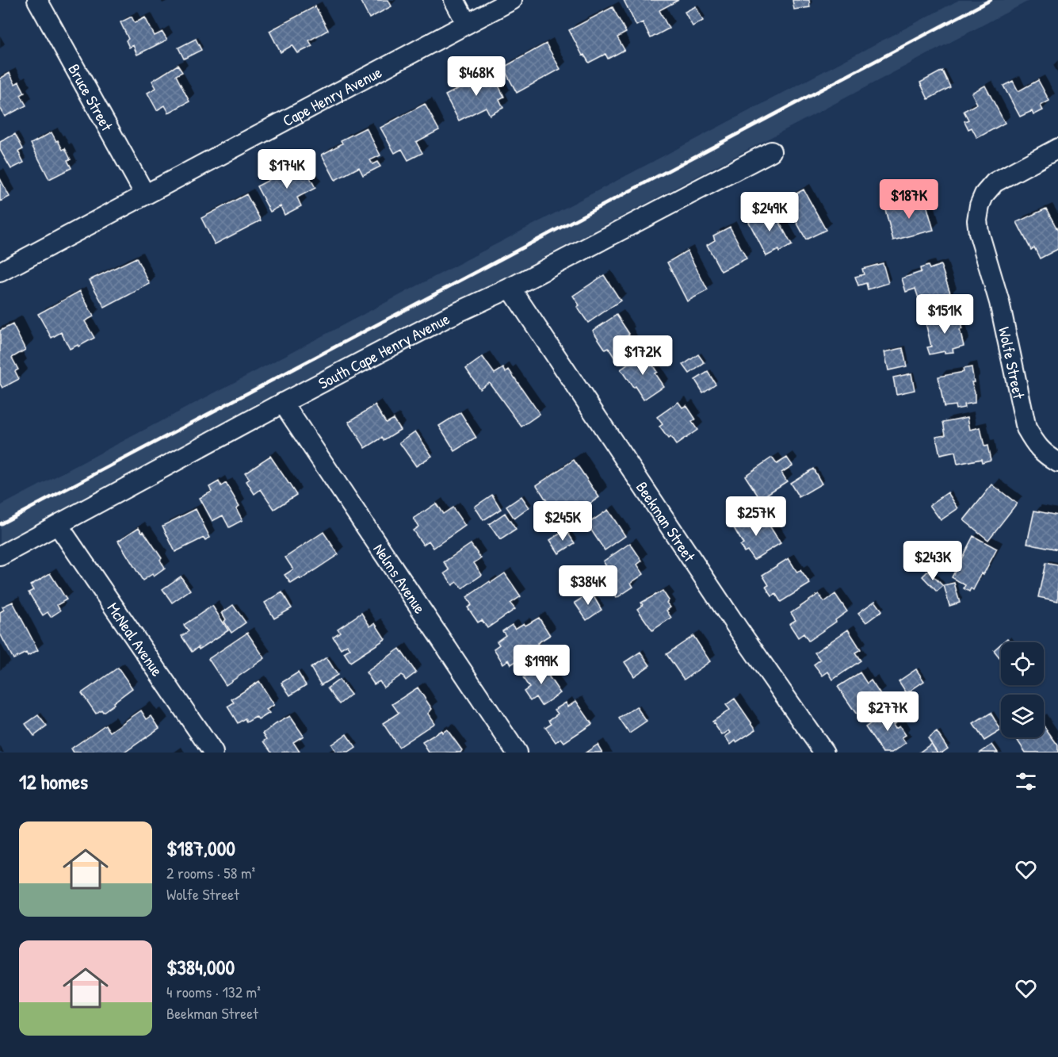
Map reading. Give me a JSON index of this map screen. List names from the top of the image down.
{
  "streets": {
    "street": [
      "Cape Henry Avenue",
      "Bruce Street",
      "South Cape Henry Avenue",
      "Wolfe Street",
      "Beekman Street",
      "Nelms Avenue",
      "McNeal Avenue"
    ]
  },
  "crossings": [
    ["Cape Henry Avenue", "Bruce Street"],
    ["South Cape Henry Avenue", "Beekman Street"],
    ["South Cape Henry Avenue", "Nelms Avenue"],
    ["South Cape Henry Avenue", "McNeal Avenue"]
  ],
  "page": {
    "price": [
      "$468K",
      "$174K",
      "$187K",
      "$249K",
      "$151K",
      "$172K",
      "$257K",
      "$245K",
      "$243K",
      "$384K",
      "$199K",
      "$277K"
    ],
    "heading": "12 homes",
    "list": [
      {
        "name": "$187,000",
        "note": "2 rooms · 58 m² · Wolfe Street"
      },
      {
        "name": "$384,000",
        "note": "4 rooms · 132 m² · Beekman Street"
      }
    ]
  }
}
